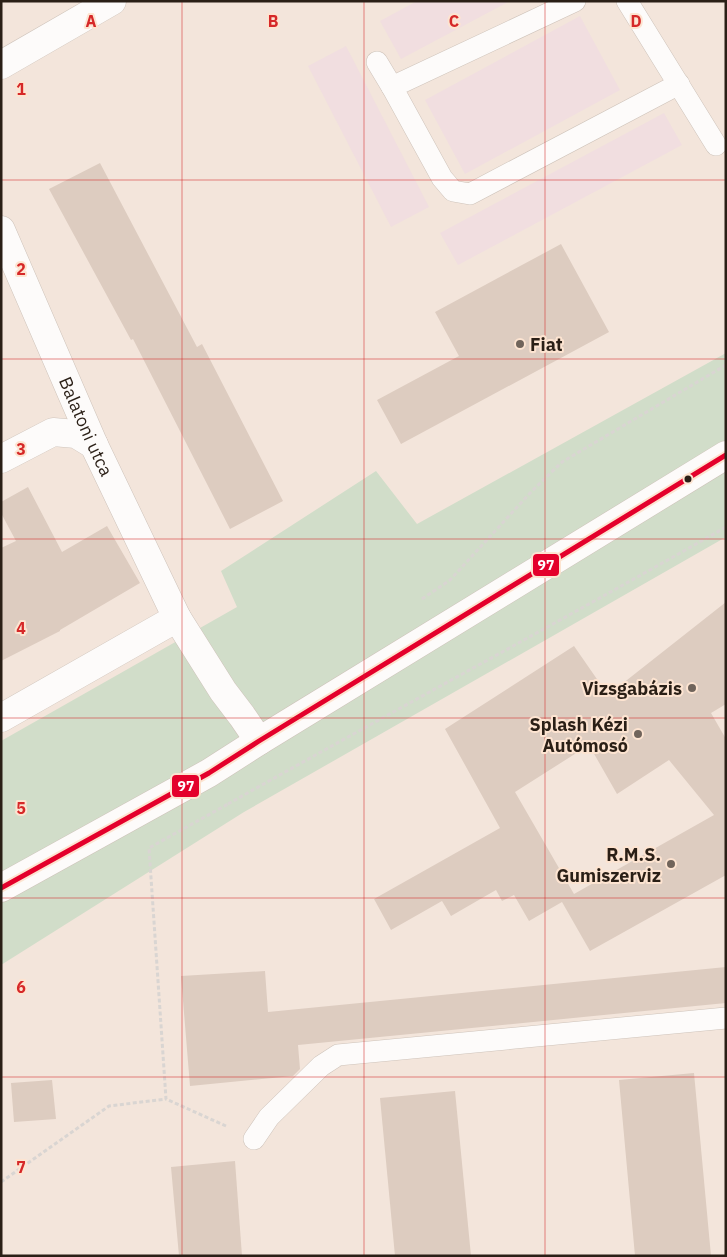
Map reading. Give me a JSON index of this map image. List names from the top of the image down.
{
  "streets": {
    "street": ["Balatoni utca"]
  },
  "places": [
    "Fiat",
    "Vizsgabázis",
    "Splash Kézi Autómosó",
    "R.M.S. Gumiszerviz"
  ],
  "lines": ["transit line 97"],
  "grid": {
    "columns": [
      "A",
      "B",
      "C",
      "D"
    ],
    "rows": [
      "1",
      "2",
      "3",
      "4",
      "5",
      "6",
      "7"
    ]
  }
}
